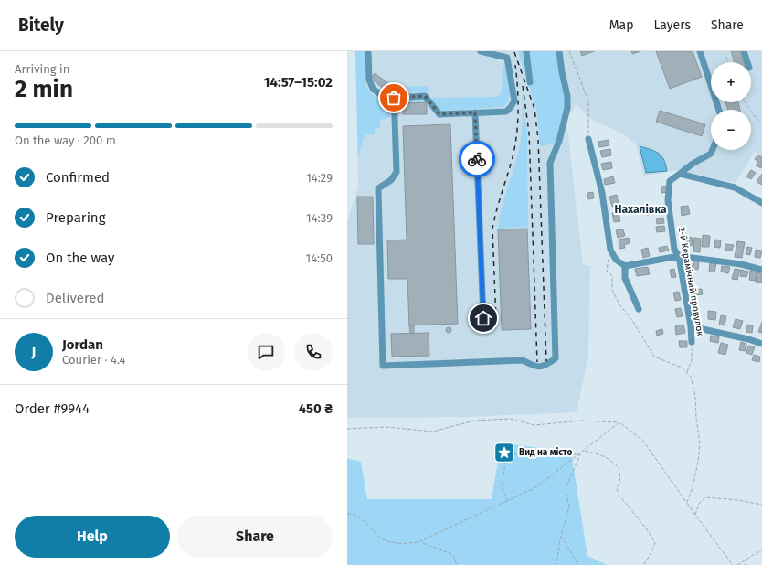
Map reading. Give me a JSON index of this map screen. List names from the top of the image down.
{
  "streets": {
    "street": ["2-й Керамічний провулок"]
  },
  "districts": ["Нахалівка"],
  "places": {
    "place": ["Вид на місто"]
  },
  "page": {
    "header": "Bitely",
    "nav": ["Map", "Layers", "Share"],
    "heading": ["2 min", "Arriving in", "14:57–15:02"],
    "panel": [
      "Jordan",
      "Courier · 4.4",
      "Order #9944",
      "450 ₴"
    ],
    "map_buttons": ["+", "−"],
    "bar": "On the way · 200 m",
    "list": [
      ["Confirmed", "14:29"],
      ["Preparing", "14:39"],
      ["On the way", "14:50"],
      "Delivered"
    ],
    "round": "J",
    "buttons": ["Help", "Share"]
  }
}
